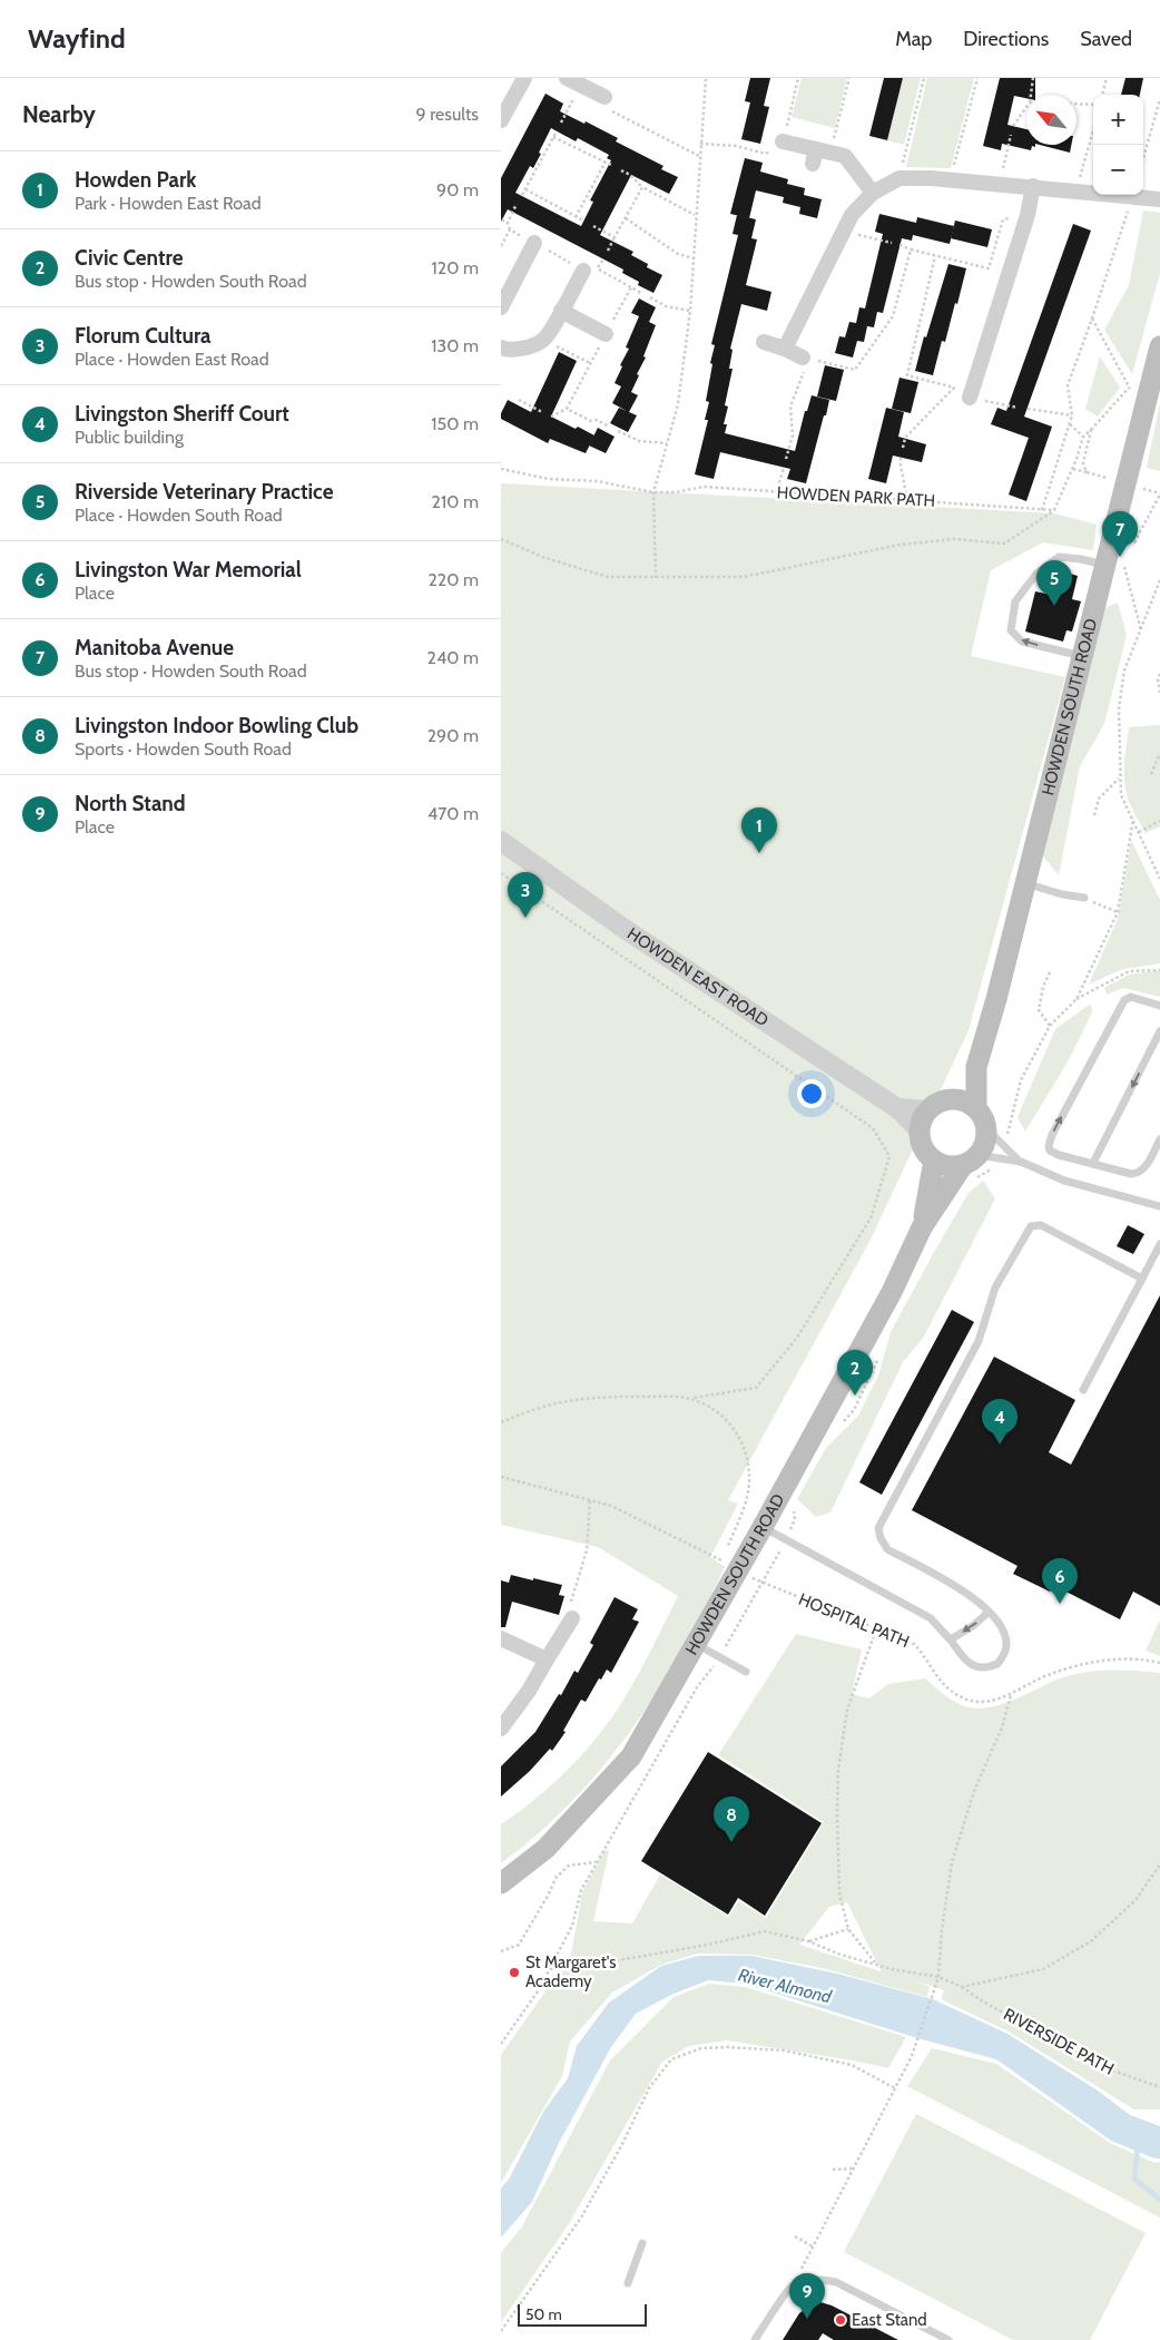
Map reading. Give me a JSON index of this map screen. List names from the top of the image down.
{
  "streets": {
    "main road": ["HOWDEN SOUTH ROAD"],
    "street": ["HOWDEN EAST ROAD"],
    "path": ["HOWDEN PARK PATH", "HOSPITAL PATH", "RIVERSIDE PATH"]
  },
  "crossings": [
    ["HOWDEN SOUTH ROAD", "HOWDEN EAST ROAD"],
    ["HOWDEN SOUTH ROAD", "HOSPITAL PATH"]
  ],
  "water": ["River Almond"],
  "places": ["St Margaret's Academy", "East Stand"],
  "scale_bar": "50 m",
  "north": "top left",
  "page": {
    "header": "Wayfind",
    "nav": ["Map", "Directions", "Saved"],
    "heading": ["Nearby", "9 results"],
    "map_buttons": ["+", "−"],
    "list": [
      {
        "mark": "1",
        "name": "Howden Park",
        "note": "Park · Howden East Road",
        "value": "90 m"
      },
      {
        "mark": "2",
        "name": "Civic Centre",
        "note": "Bus stop · Howden South Road",
        "value": "120 m"
      },
      {
        "mark": "3",
        "name": "Florum Cultura",
        "note": "Place · Howden East Road",
        "value": "130 m"
      },
      {
        "mark": "4",
        "name": "Livingston Sheriff Court",
        "note": "Public building",
        "value": "150 m"
      },
      {
        "mark": "5",
        "name": "Riverside Veterinary Practice",
        "note": "Place · Howden South Road",
        "value": "210 m"
      },
      {
        "mark": "6",
        "name": "Livingston War Memorial",
        "note": "Place",
        "value": "220 m"
      },
      {
        "mark": "7",
        "name": "Manitoba Avenue",
        "note": "Bus stop · Howden South Road",
        "value": "240 m"
      },
      {
        "mark": "8",
        "name": "Livingston Indoor Bowling Club",
        "note": "Sports · Howden South Road",
        "value": "290 m"
      },
      {
        "mark": "9",
        "name": "North Stand",
        "note": "Place",
        "value": "470 m"
      }
    ],
    "pins": [
      "7",
      "5",
      "1",
      "3",
      "2",
      "4",
      "6",
      "8",
      "9"
    ],
    "scale": "50 m"
  }
}
